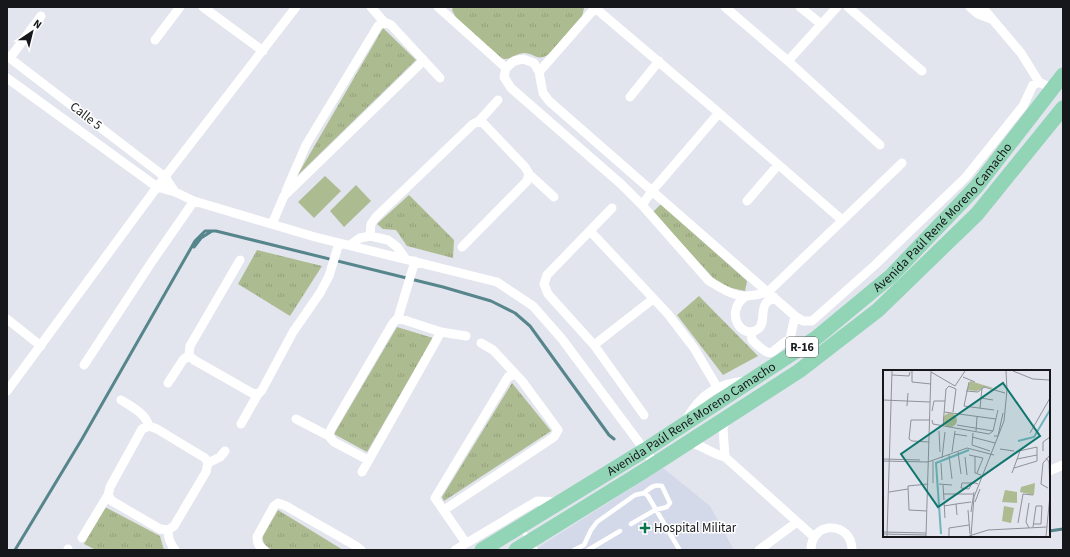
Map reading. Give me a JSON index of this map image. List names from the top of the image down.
{
  "streets": {
    "main road": ["Avenida Paúl René Moreno Camacho", "R-16"],
    "street": ["Calle 5"]
  },
  "places": {
    "health": ["Hospital Militar"]
  },
  "north": "top right"
}
